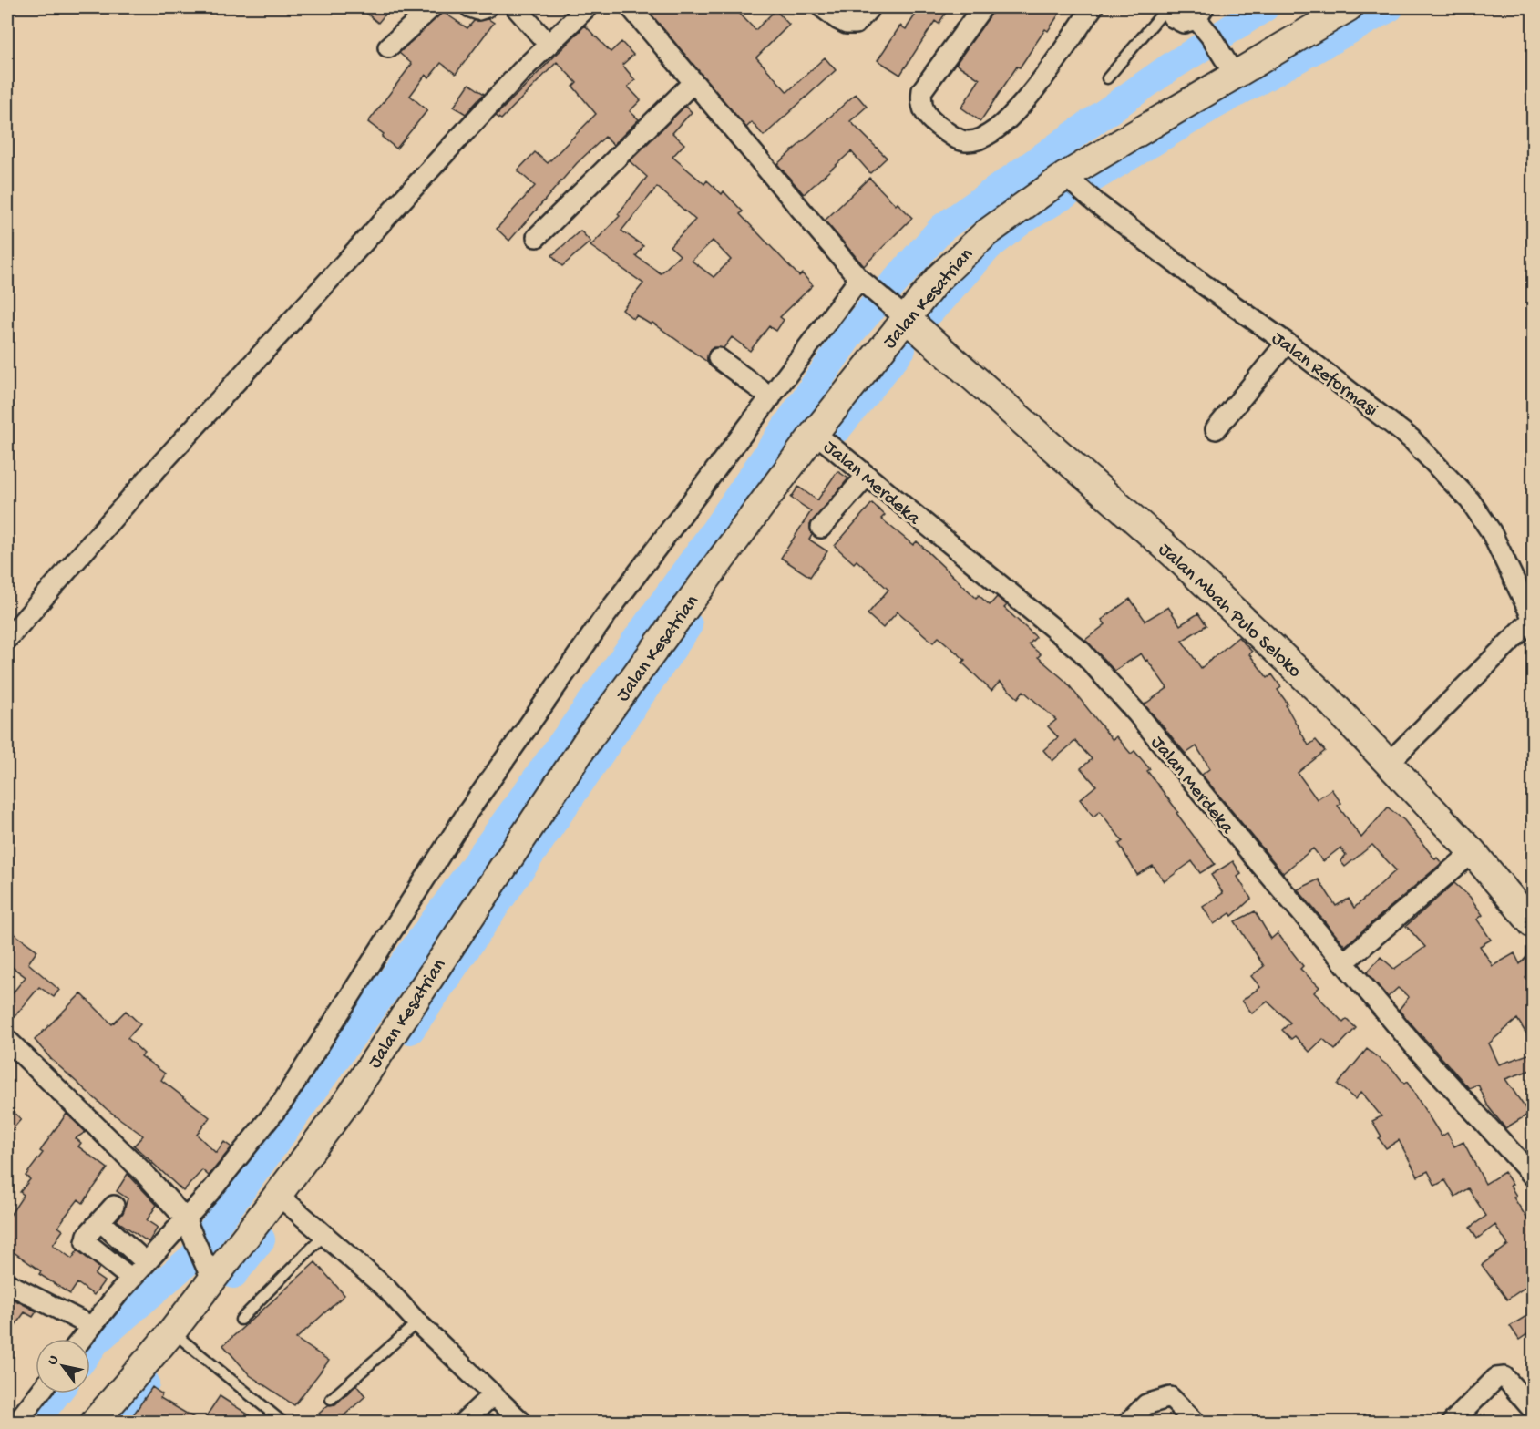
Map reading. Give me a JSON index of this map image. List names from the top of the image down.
{
  "streets": {
    "street": [
      "Jalan Kesatrian",
      "Jalan Reformasi",
      "Jalan Merdeka",
      "Jalan Mbah Pulo Seloko"
    ]
  },
  "crossings": [
    ["Jalan Kesatrian", "Jalan Reformasi"],
    ["Jalan Kesatrian", "Jalan Merdeka"],
    ["Jalan Kesatrian", "Jalan Mbah Pulo Seloko"]
  ],
  "north": "top left"
}
